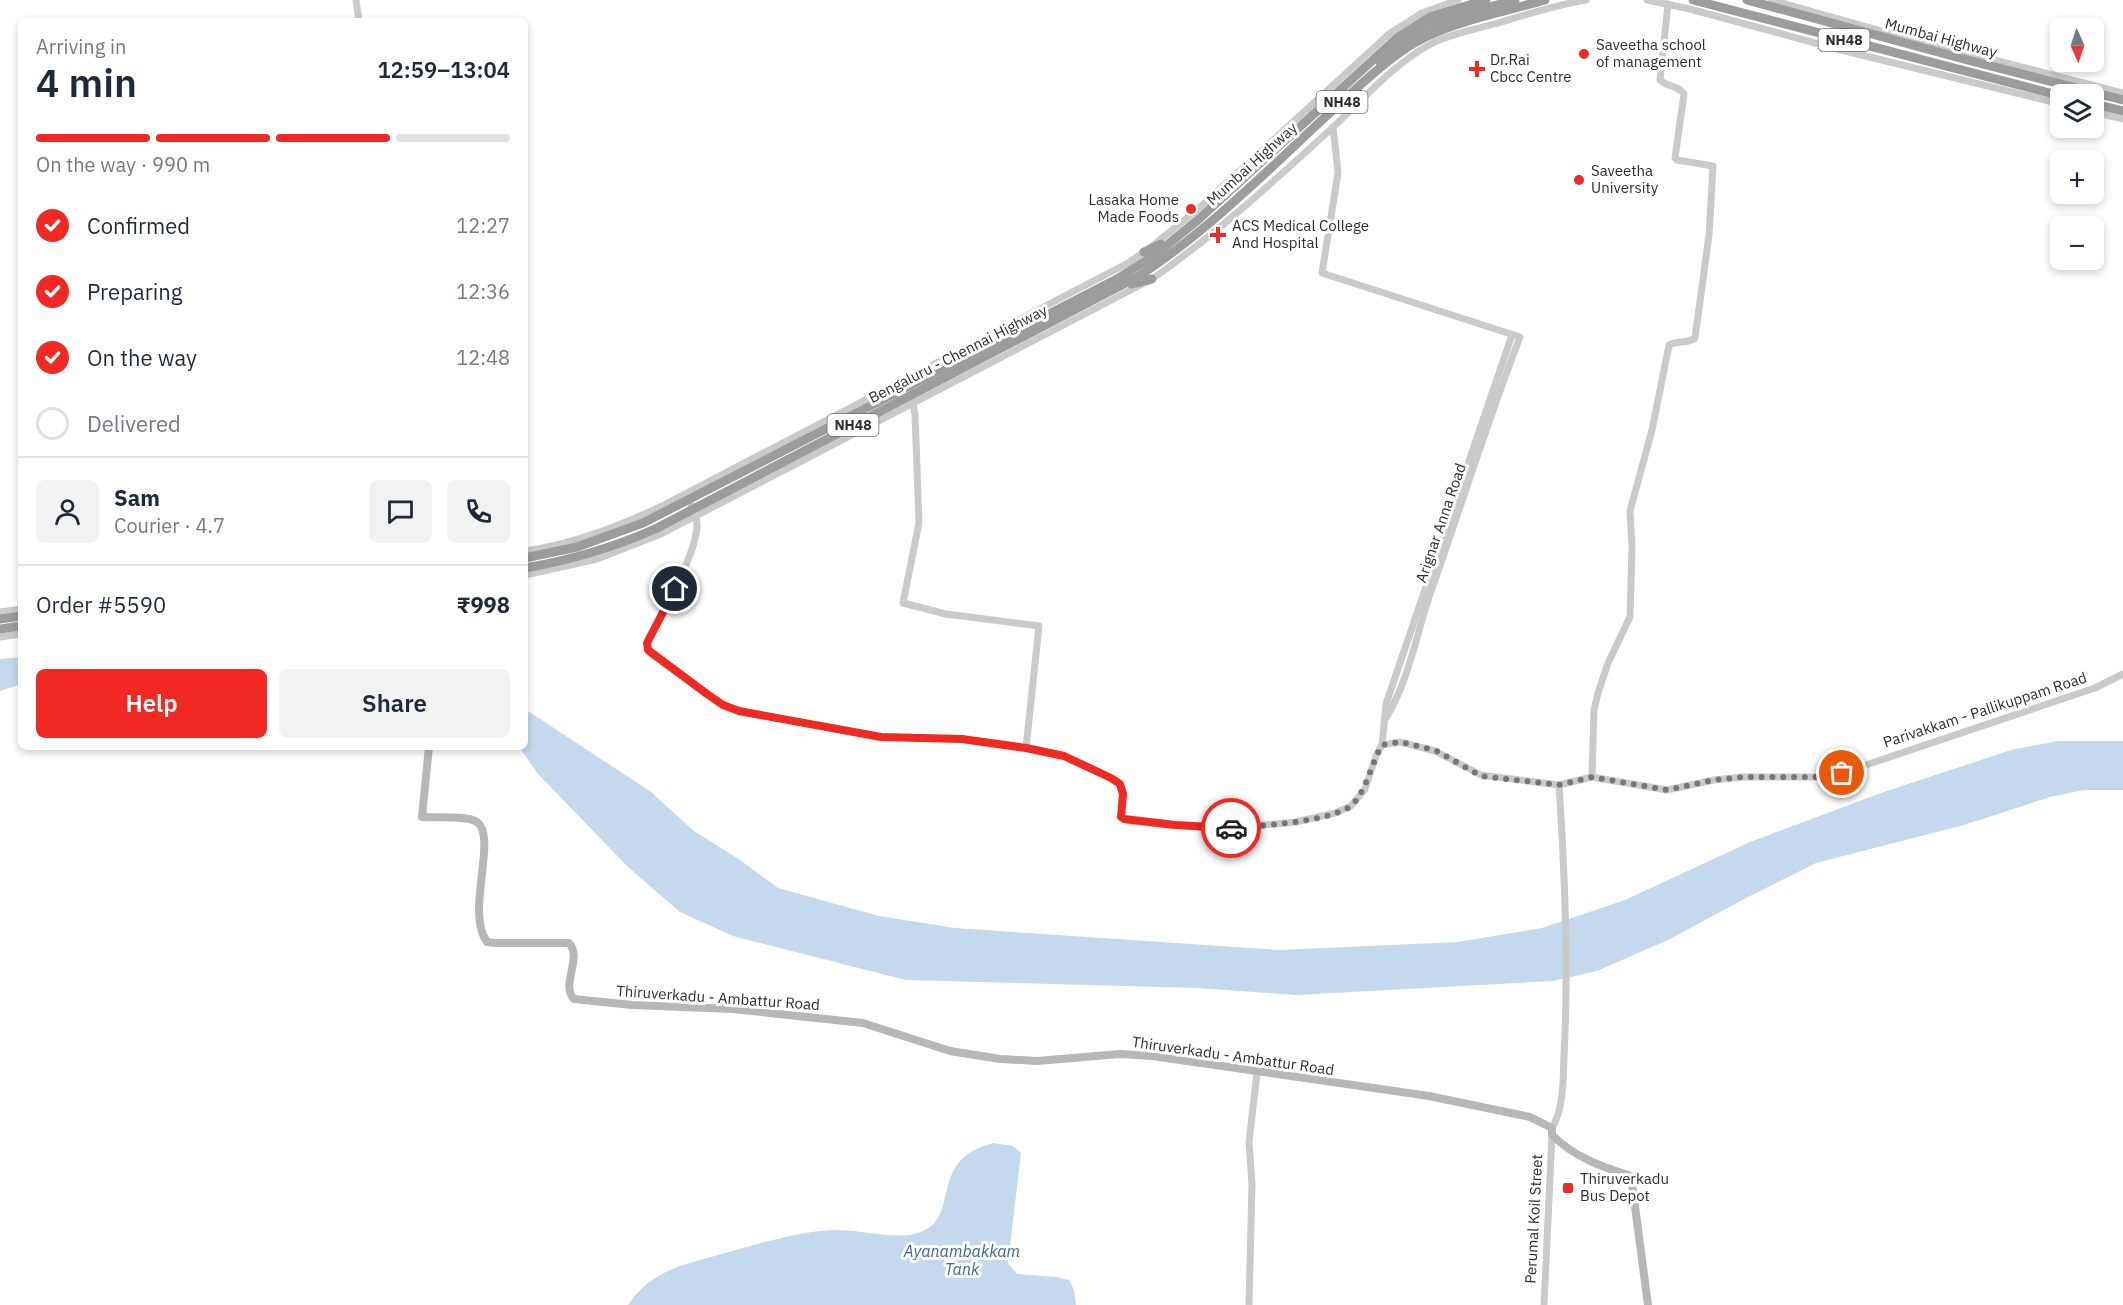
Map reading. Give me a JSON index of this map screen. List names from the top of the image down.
{
  "streets": {
    "highway": ["Mumbai Highway", "NH48", "Bengaluru - Chennai Highway"],
    "main road": ["Thiruverkadu - Ambattur Road"],
    "street": ["Arignar Anna Road", "Parivakkam - Pallikuppam Road", "Perumal Koil Street"]
  },
  "crossings": [
    ["Mumbai Highway", "NH48"],
    ["Mumbai Highway", "Bengaluru - Chennai Highway"],
    ["NH48", "Bengaluru - Chennai Highway"],
    ["Thiruverkadu - Ambattur Road", "Perumal Koil Street"]
  ],
  "water": ["Ayanambakkam Tank"],
  "places": {
    "other": ["Saveetha school of management", "Saveetha University", "Lasaka Home Made Foods"],
    "health": ["Dr.Rai Cbcc Centre", "ACS Medical College And Hospital"],
    "transit": ["Thiruverkadu Bus Depot"]
  },
  "north": "bottom",
  "page": {
    "map_buttons": ["+", "−"],
    "heading": ["4 min", "Arriving in", "12:59–13:04"],
    "panel": [
      "Sam",
      "Courier · 4.7",
      "Order #5590",
      "₹998"
    ],
    "bar": "On the way · 990 m",
    "list": [
      ["Confirmed", "12:27"],
      ["Preparing", "12:36"],
      ["On the way", "12:48"],
      "Delivered"
    ],
    "buttons": ["Help", "Share"]
  }
}
